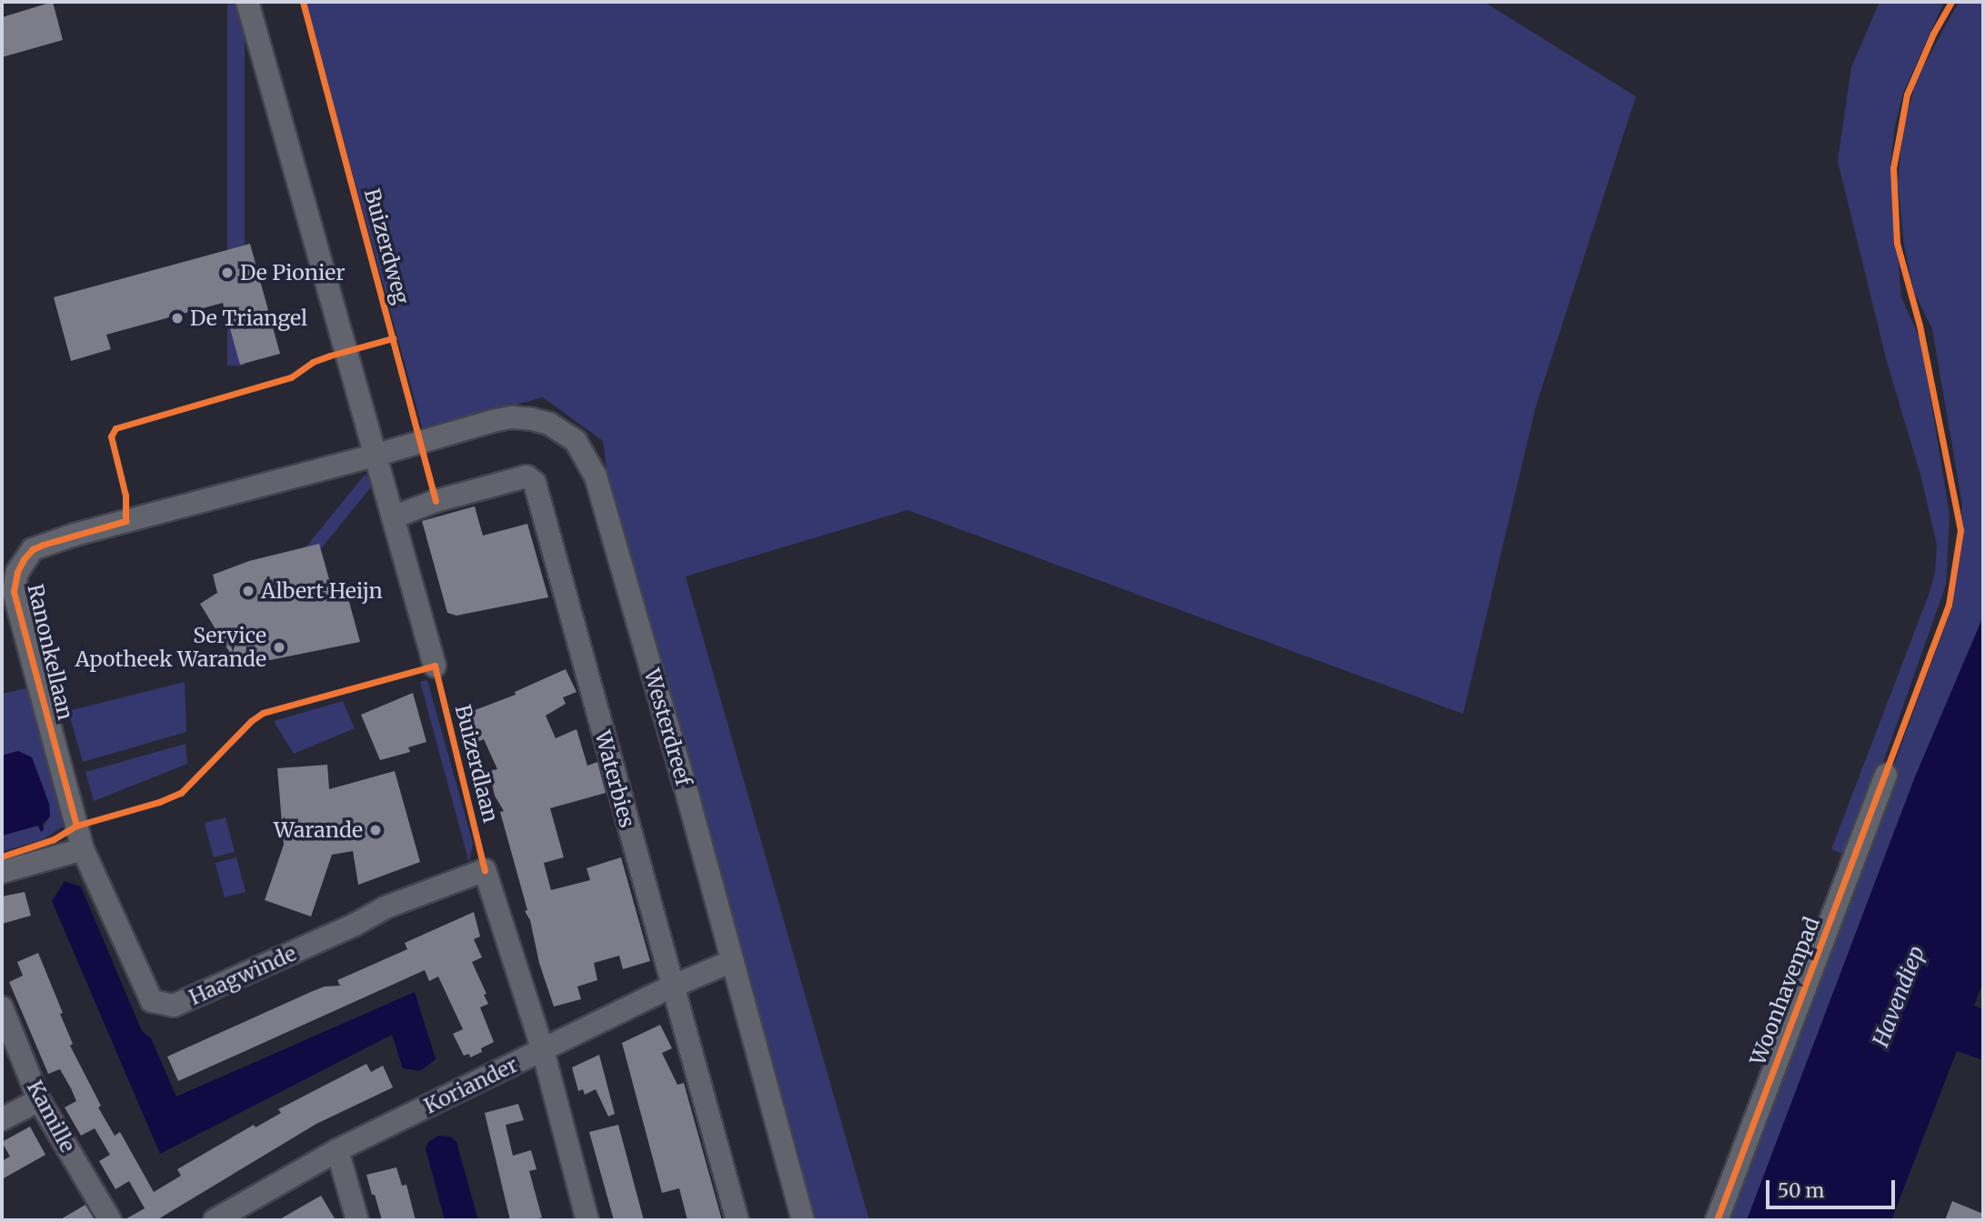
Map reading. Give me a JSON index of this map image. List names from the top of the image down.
{
  "streets": {
    "street": [
      "Ranonkellaan",
      "Westerdreef",
      "Waterbies",
      "Haagwinde",
      "Woonhavenpad",
      "Koriander",
      "Kamille"
    ],
    "cycle path": ["Buizerdweg", "Buizerdlaan"]
  },
  "crossings": [
    ["Ranonkellaan", "Westerdreef"],
    ["Ranonkellaan", "Haagwinde"],
    ["Westerdreef", "Koriander"],
    ["Waterbies", "Koriander"],
    ["Haagwinde", "Koriander"]
  ],
  "water": ["Havendiep"],
  "places": [
    "De Pionier",
    "De Triangel",
    "Albert Heijn",
    "Service Apotheek Warande",
    "Warande"
  ],
  "scale_bar": "50 m"
}
